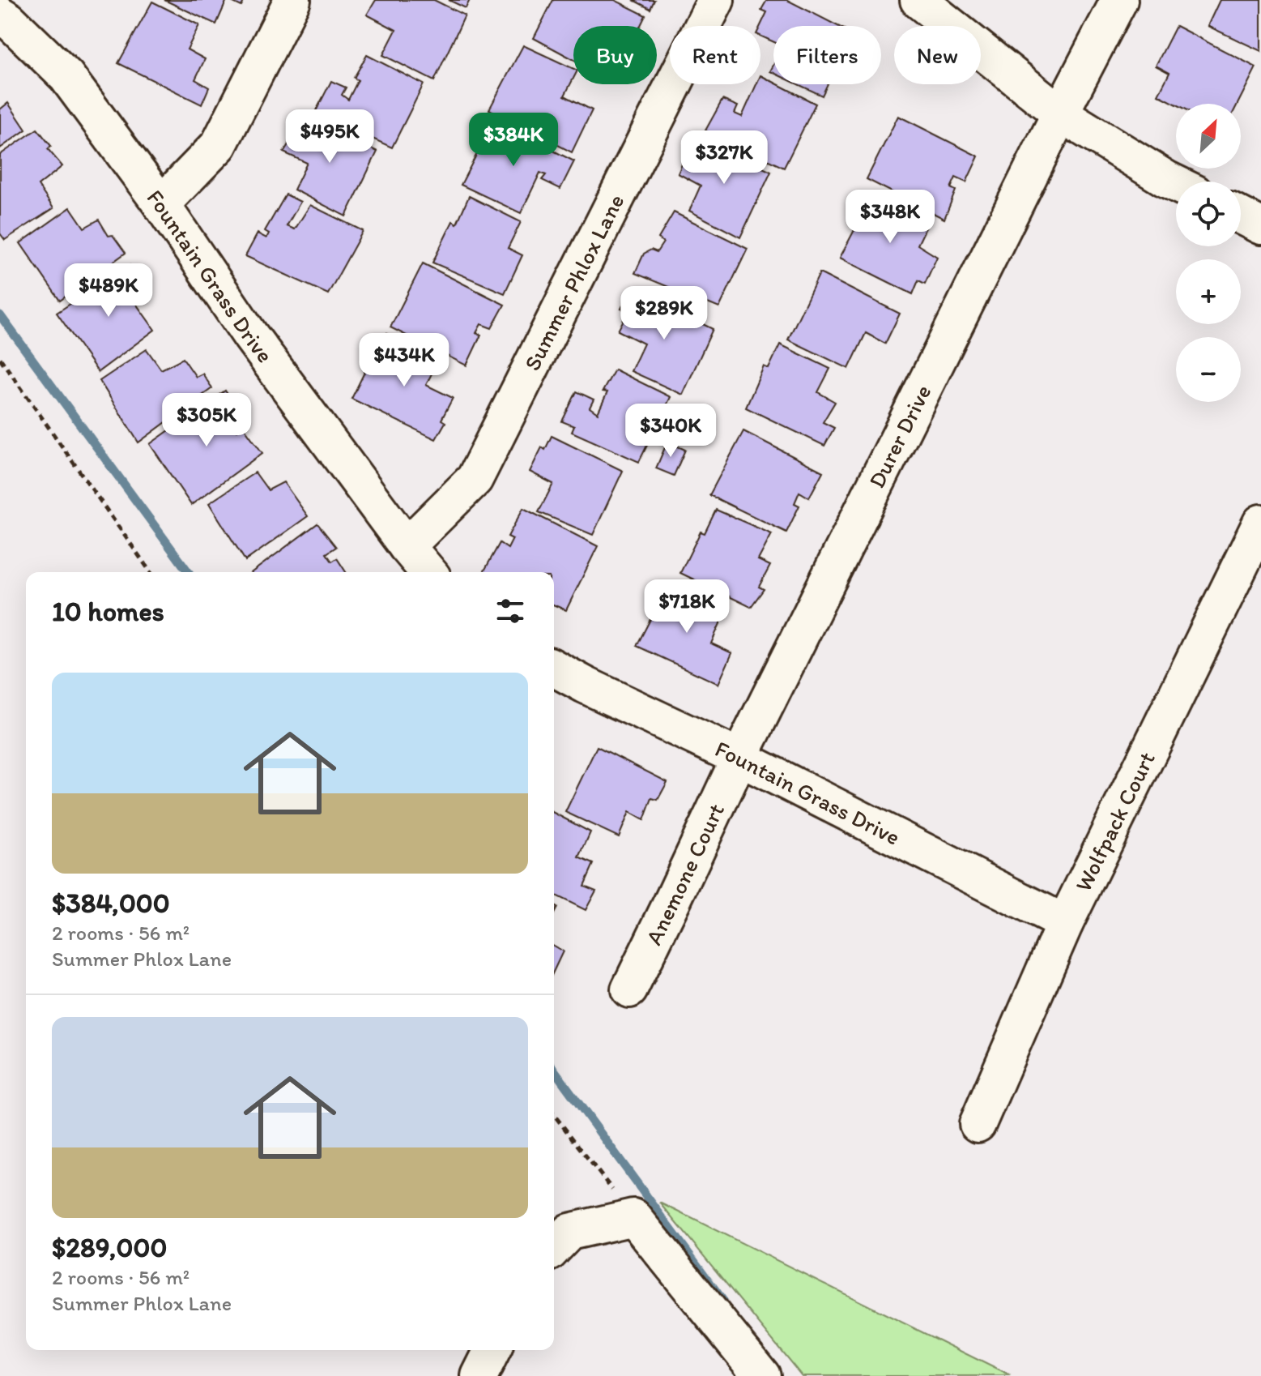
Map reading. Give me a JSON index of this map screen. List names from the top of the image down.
{
  "streets": {
    "street": [
      "Fountain Grass Drive",
      "Summer Phlox Lane",
      "Durer Drive",
      "Wolfpack Court",
      "Anemone Court"
    ]
  },
  "crossings": [
    ["Fountain Grass Drive", "Summer Phlox Lane"],
    ["Fountain Grass Drive", "Durer Drive"],
    ["Fountain Grass Drive", "Wolfpack Court"],
    ["Fountain Grass Drive", "Anemone Court"],
    ["Durer Drive", "Anemone Court"]
  ],
  "north": "top right",
  "page": {
    "chip": [
      "Buy",
      "Rent",
      "Filters",
      "New"
    ],
    "map_buttons": ["+", "−"],
    "price": [
      "$495K",
      "$384K",
      "$327K",
      "$348K",
      "$489K",
      "$289K",
      "$434K",
      "$305K",
      "$340K",
      "$718K"
    ],
    "heading": "10 homes",
    "list": [
      {
        "name": "$384,000",
        "note": "2 rooms · 56 m² · Summer Phlox Lane"
      },
      {
        "name": "$289,000",
        "note": "2 rooms · 56 m² · Summer Phlox Lane"
      }
    ]
  }
}
